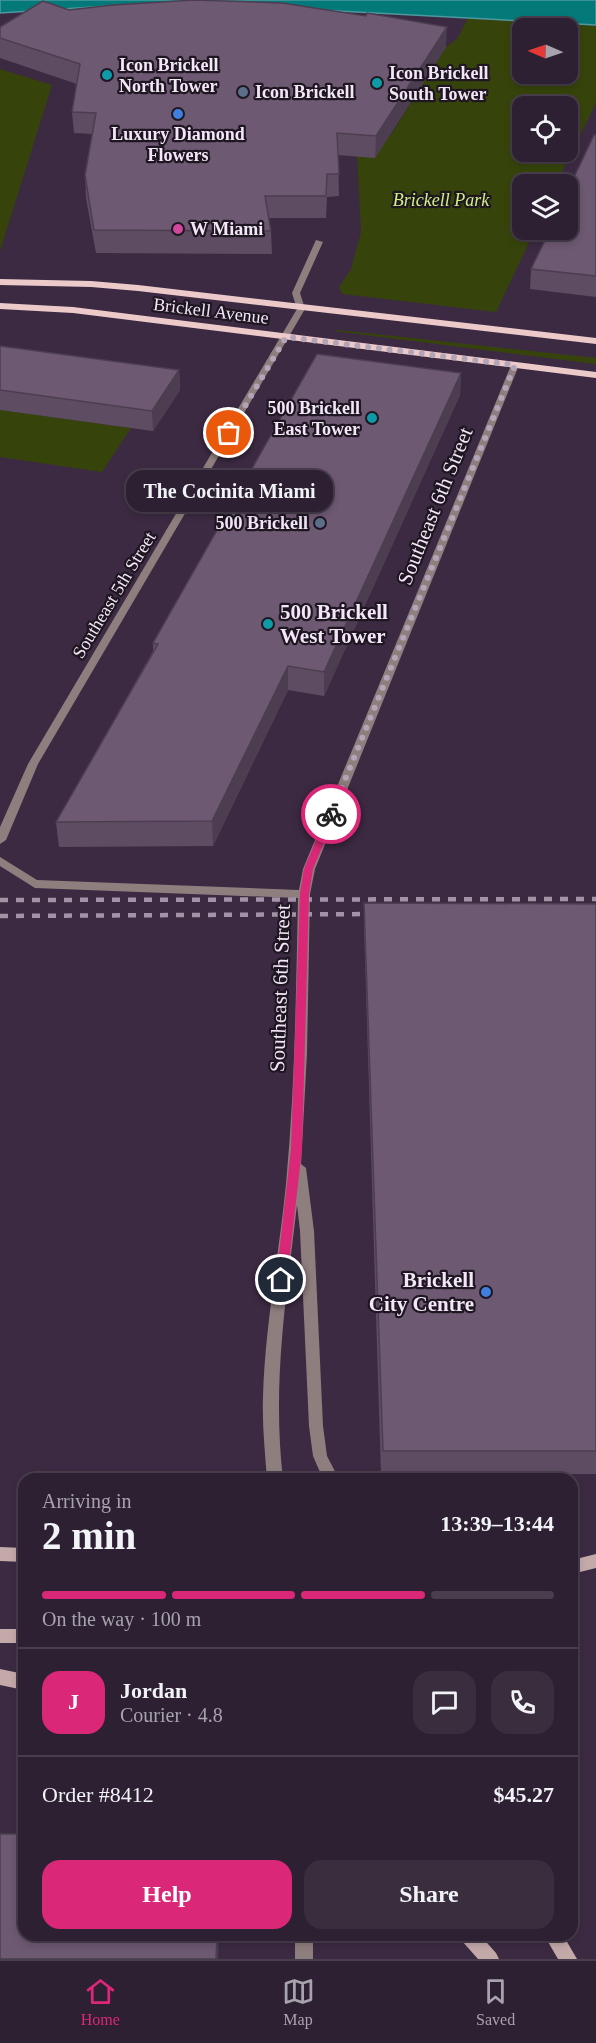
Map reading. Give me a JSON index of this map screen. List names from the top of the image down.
{
  "streets": {
    "main road": ["Brickell Avenue"],
    "street": ["Southeast 6th Street", "Southeast 5th Street"]
  },
  "crossings": [
    ["Brickell Avenue", "Southeast 6th Street"],
    ["Brickell Avenue", "Southeast 5th Street"]
  ],
  "parks": ["Brickell Park"],
  "places": [
    "Icon Brickell North Tower",
    "Icon Brickell South Tower",
    "Icon Brickell",
    "Luxury Diamond Flowers",
    "W Miami",
    "500 Brickell East Tower",
    "The Cocinita Miami",
    "500 Brickell",
    "500 Brickell West Tower",
    "Brickell City Centre"
  ],
  "north": "left",
  "page": {
    "bubble": "The Cocinita Miami",
    "heading": ["2 min", "Arriving in", "13:39–13:44"],
    "panel": [
      "Jordan",
      "Courier · 4.8",
      "Order #8412",
      "$45.27"
    ],
    "bar": "On the way · 100 m",
    "round": "J",
    "buttons": ["Help", "Share"],
    "tabs": ["Home", "Map", "Saved"]
  }
}
